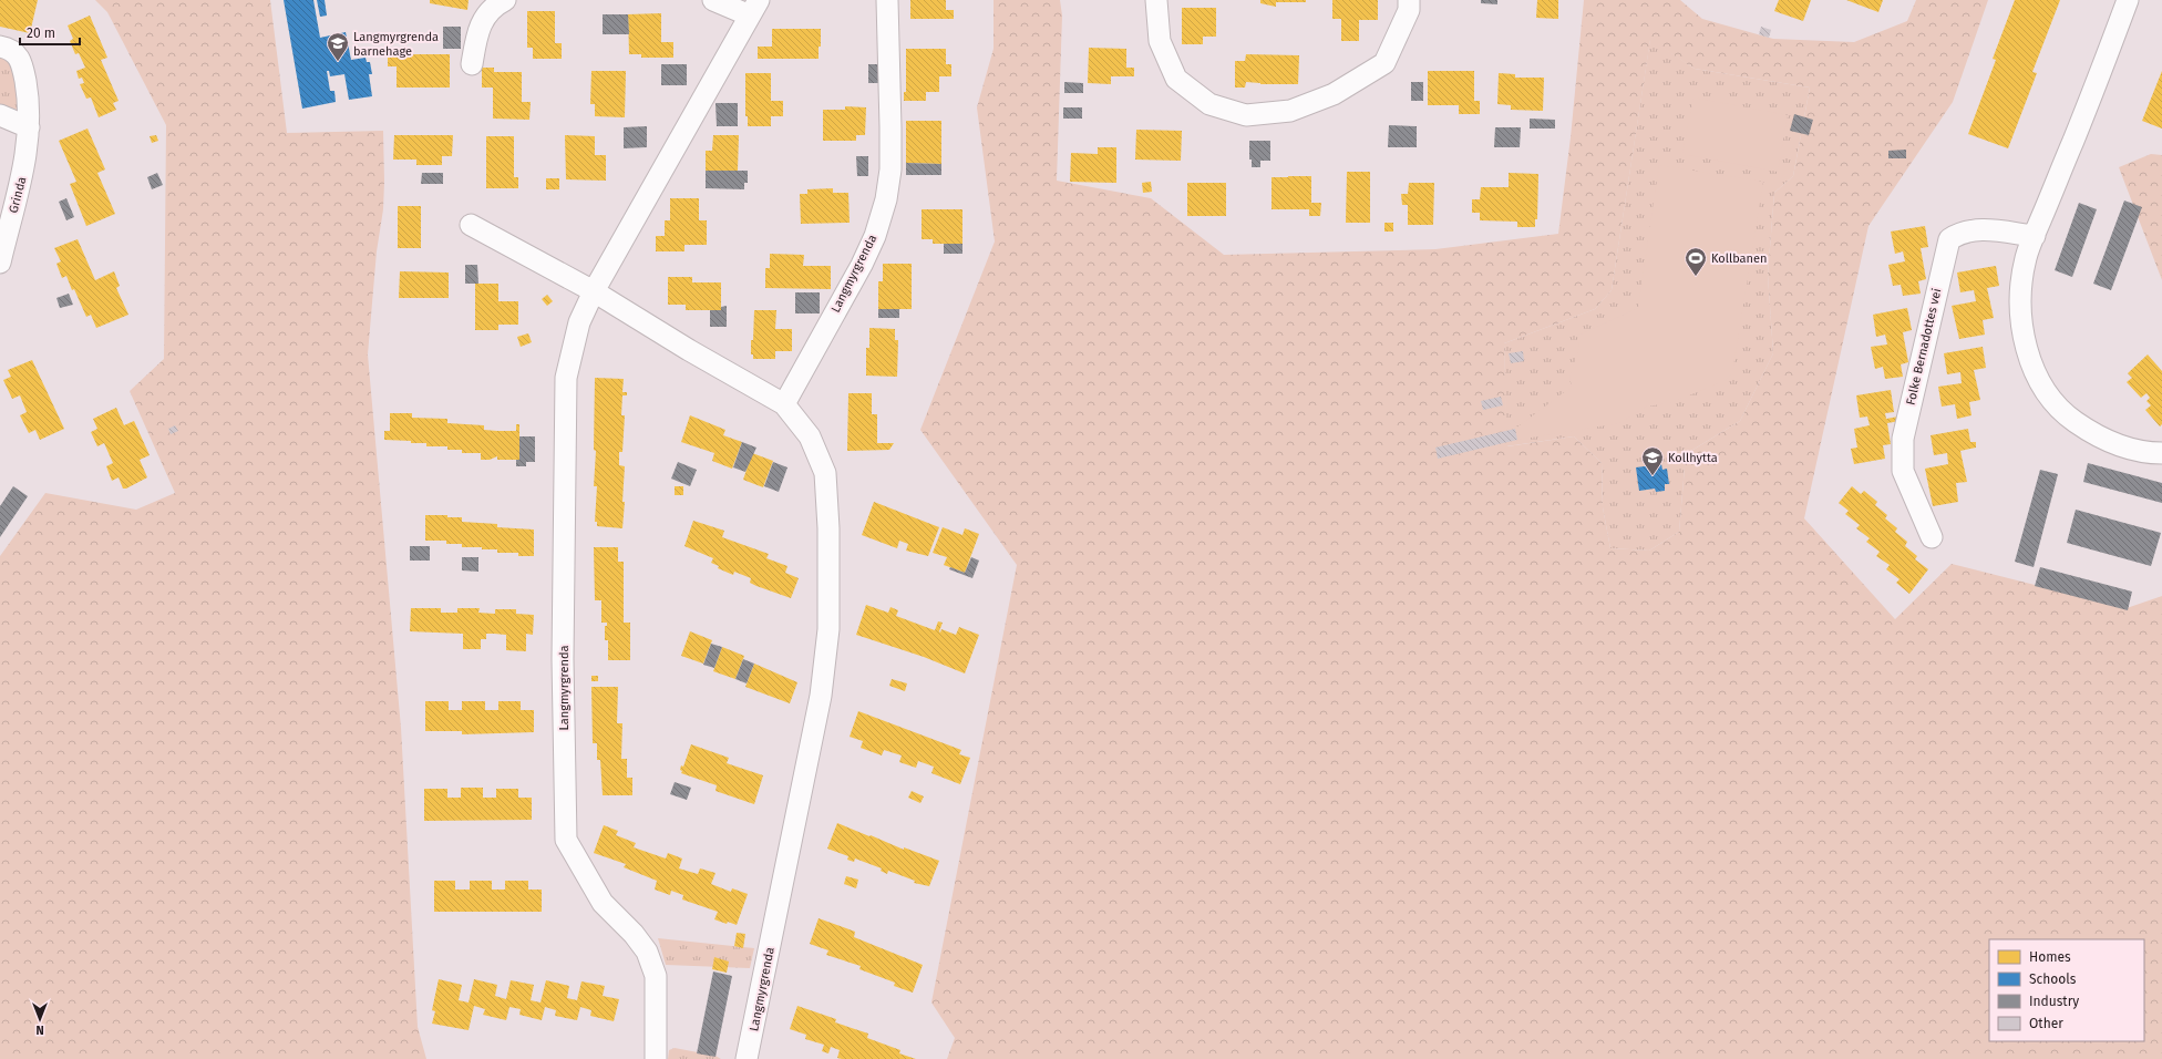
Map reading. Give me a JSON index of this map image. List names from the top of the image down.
{
  "streets": {
    "street": ["Grinda", "Langmyrgrenda", "Folke Bernadottes vei"]
  },
  "places": {
    "school or university": ["Langmyrgrenda barnehage", "Kollhytta"],
    "sports": ["Kollbanen"]
  },
  "legend": [
    "Homes",
    "Schools",
    "Industry",
    "Other"
  ],
  "scale_bar": "20 m",
  "north": "bottom"
}
